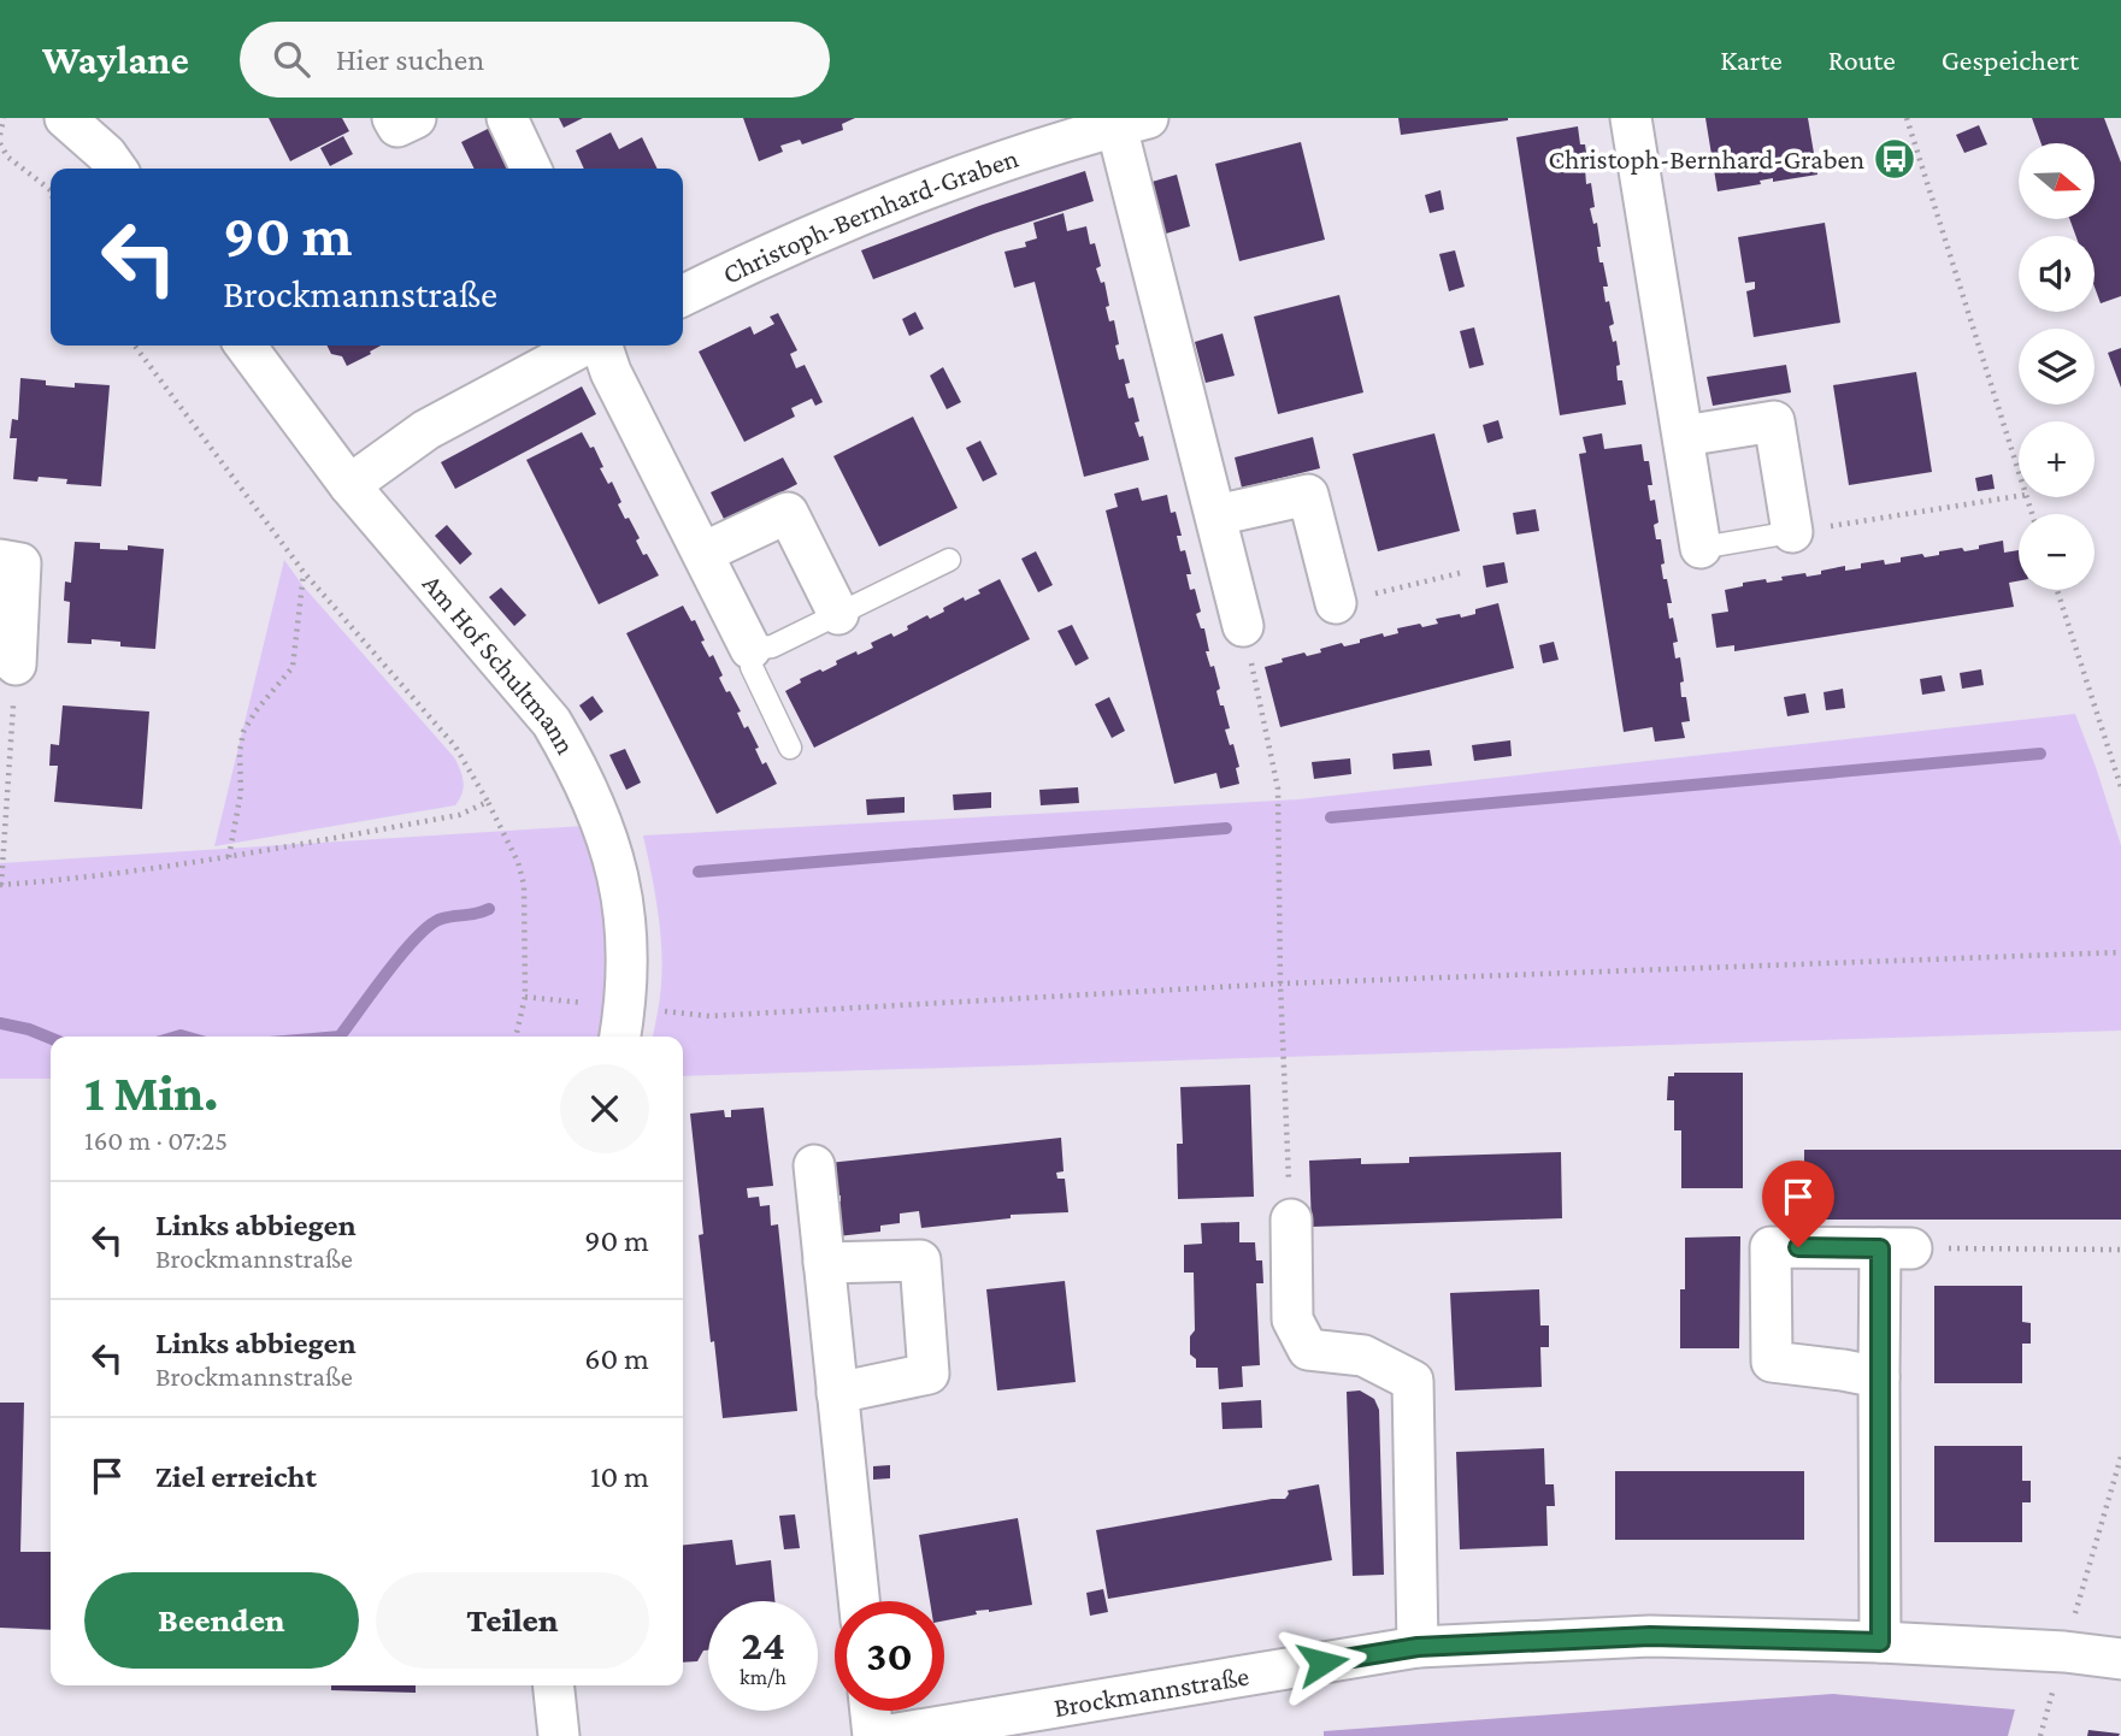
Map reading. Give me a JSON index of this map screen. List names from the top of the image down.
{
  "streets": {
    "street": ["Christoph-Bernhard-Graben", "Am Hof Schultmann", "Brockmannstraße"]
  },
  "places": {
    "bus stop": ["Christoph-Bernhard-Graben"]
  },
  "north": "right",
  "page": {
    "header": "Waylane",
    "search": "Hier suchen",
    "nav": ["Karte", "Route", "Gespeichert"],
    "map_buttons": ["+", "−"],
    "turn": ["90 m", "Brockmannstraße"],
    "heading": ["1 Min.", "160 m · 07:25"],
    "list": [
      {
        "name": "Links abbiegen",
        "note": "Brockmannstraße",
        "value": "90 m"
      },
      {
        "name": "Links abbiegen",
        "note": "Brockmannstraße",
        "value": "60 m"
      },
      {
        "name": "Ziel erreicht",
        "value": "10 m"
      }
    ],
    "buttons": ["Beenden", "Teilen"],
    "speed": "24 km/h",
    "limit": "30"
  }
}
